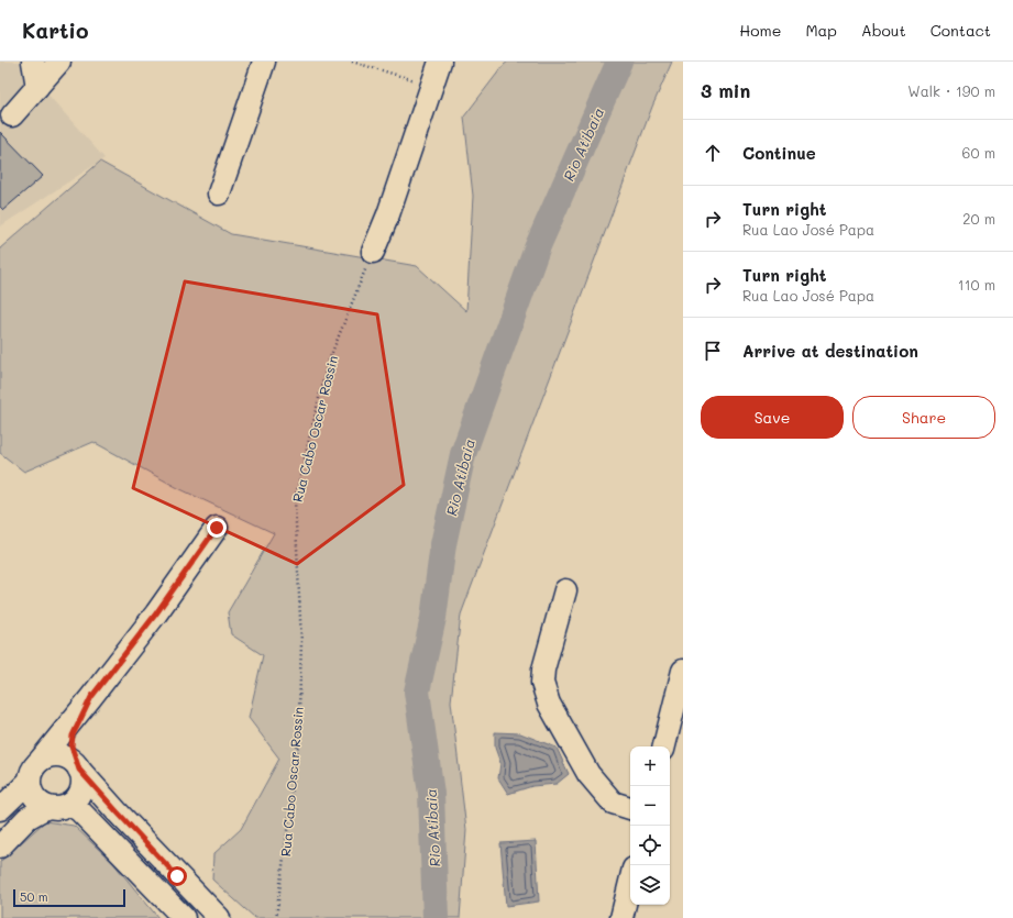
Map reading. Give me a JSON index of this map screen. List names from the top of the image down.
{
  "streets": {
    "path": ["Rua Cabo Oscar Rossin"]
  },
  "water": ["Rio Atibaia"],
  "scale_bar": "50 m",
  "page": {
    "header": "Kartio",
    "nav": [
      "Home",
      "Map",
      "About",
      "Contact"
    ],
    "heading": ["3 min", "Walk · 190 m"],
    "list": [
      ["Continue", "60 m"],
      ["Turn right", "Rua Lao José Papa", "20 m"],
      ["Turn right", "Rua Lao José Papa", "110 m"],
      "Arrive at destination"
    ],
    "buttons": ["Save", "Share"],
    "map_buttons": ["+", "−"],
    "scale": "50 m"
  }
}
